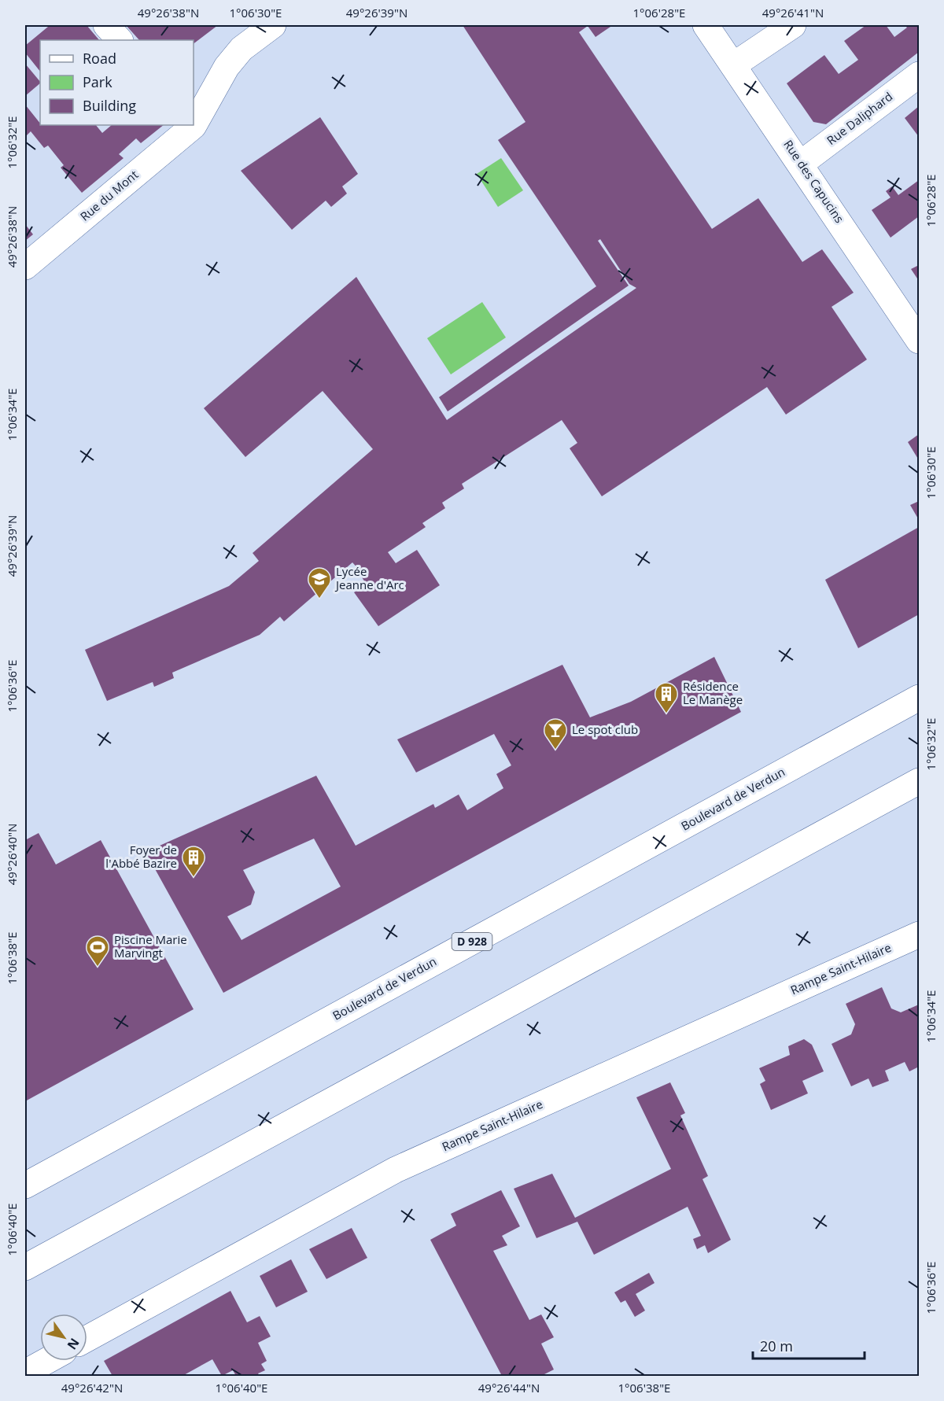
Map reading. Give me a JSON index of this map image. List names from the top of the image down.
{
  "streets": {
    "main road": [
      "Rue Daliphard",
      "Rue des Capucins",
      "Rue du Mont",
      "Boulevard de Verdun",
      "D 928",
      "Rampe Saint-Hilaire"
    ]
  },
  "crossings": [
    ["Rue Daliphard", "Rue des Capucins"]
  ],
  "places": {
    "school or university": ["Lycée Jeanne d'Arc"],
    "building": ["Résidence Le Manège", "Foyer de l'Abbé Bazire"],
    "bar": ["Le spot club"],
    "sports": ["Piscine Marie Marvingt"]
  },
  "legend": ["Road", "Park", "Building"],
  "scale_bar": "20 m",
  "north": "bottom right",
  "coordinates": [
    "49°26'38\"N",
    "1°06'30\"E",
    "49°26'39\"N",
    "1°06'28\"E",
    "49°26'41\"N",
    "1°06'32\"E",
    "1°06'34\"E",
    "1°06'36\"E",
    "49°26'40\"N",
    "1°06'38\"E",
    "1°06'40\"E",
    "49°26'42\"N",
    "49°26'44\"N"
  ]
}
